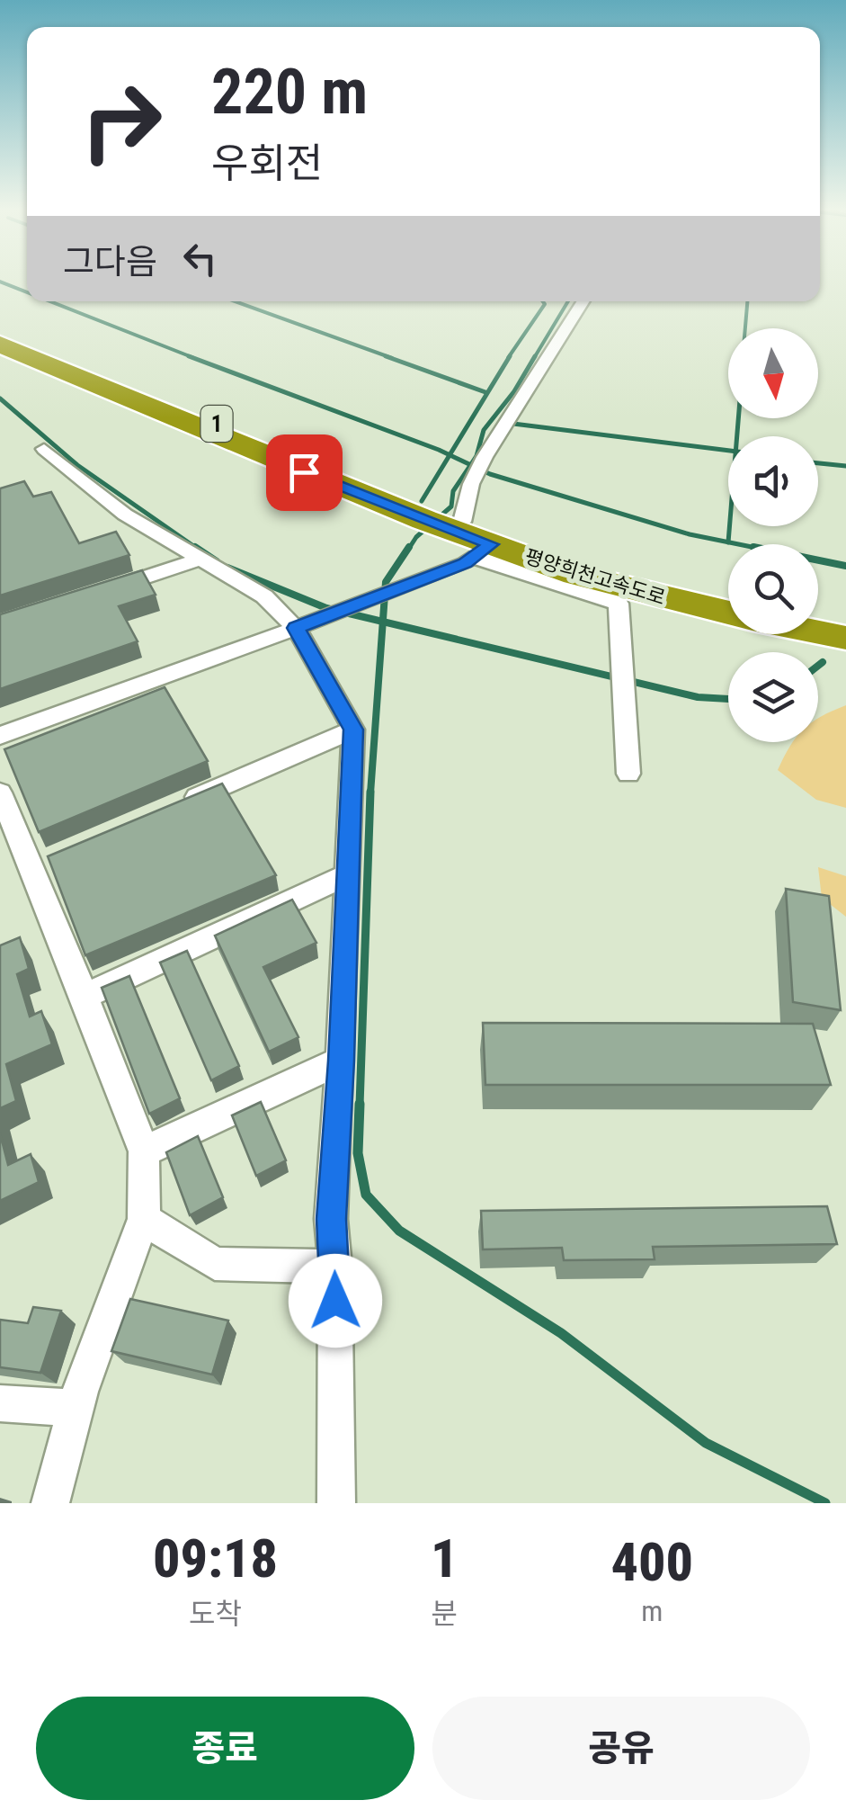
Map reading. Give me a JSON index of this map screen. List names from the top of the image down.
{
  "streets": {
    "highway": ["1", "평양희천고속도로"]
  },
  "north": "bottom",
  "page": {
    "turn": ["220 m", "우회전"],
    "then": "그다음",
    "eta": [
      "09:18",
      "도착",
      "1",
      "분",
      "400",
      "m"
    ],
    "buttons": ["종료", "공유"]
  }
}
